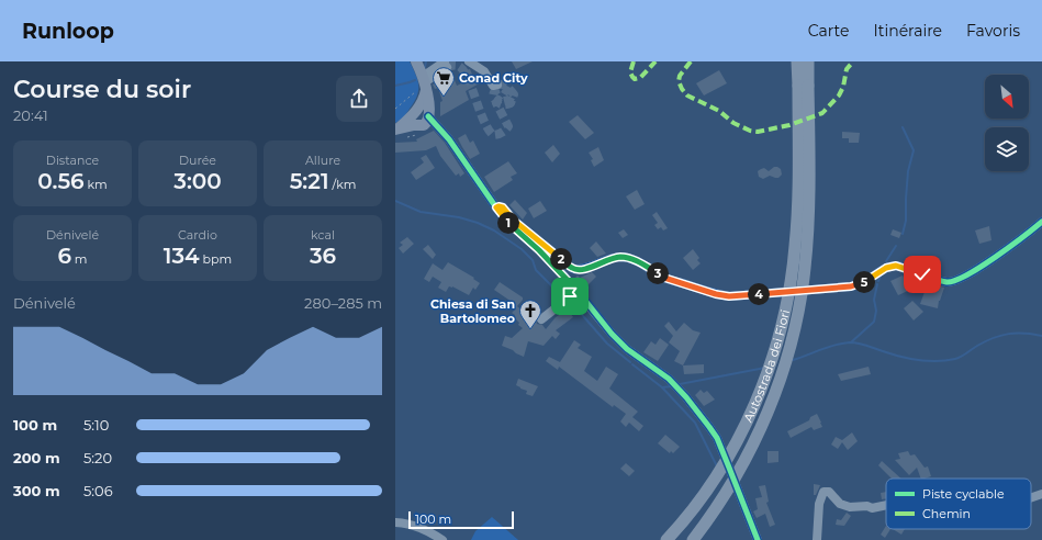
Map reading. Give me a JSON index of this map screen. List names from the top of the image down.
{
  "streets": {
    "highway": ["Autostrada dei Fiori"]
  },
  "places": {
    "supermarket": ["Conad City"],
    "church": ["Chiesa di San Bartolomeo"]
  },
  "legend": ["Piste cyclable", "Chemin"],
  "scale_bar": "100 m",
  "north": "bottom right",
  "page": {
    "header": "Runloop",
    "nav": ["Carte", "Itinéraire", "Favoris"],
    "heading": ["Course du soir", "20:41"],
    "stats": [
      ["Distance", "0.56 km"],
      ["Durée", "3:00"],
      ["Allure", "5:21 /km"],
      ["Dénivelé", "6 m"],
      ["Cardio", "134 bpm"],
      ["kcal", "36"]
    ],
    "pins": [
      "1",
      "2",
      "3",
      "5",
      "4"
    ],
    "chart": ["Dénivelé", "280–285 m"],
    "list": [
      {
        "name": "100 m",
        "note": "5:10"
      },
      {
        "name": "200 m",
        "note": "5:20"
      },
      {
        "name": "300 m",
        "note": "5:06"
      }
    ],
    "scale": "100 m"
  }
}
